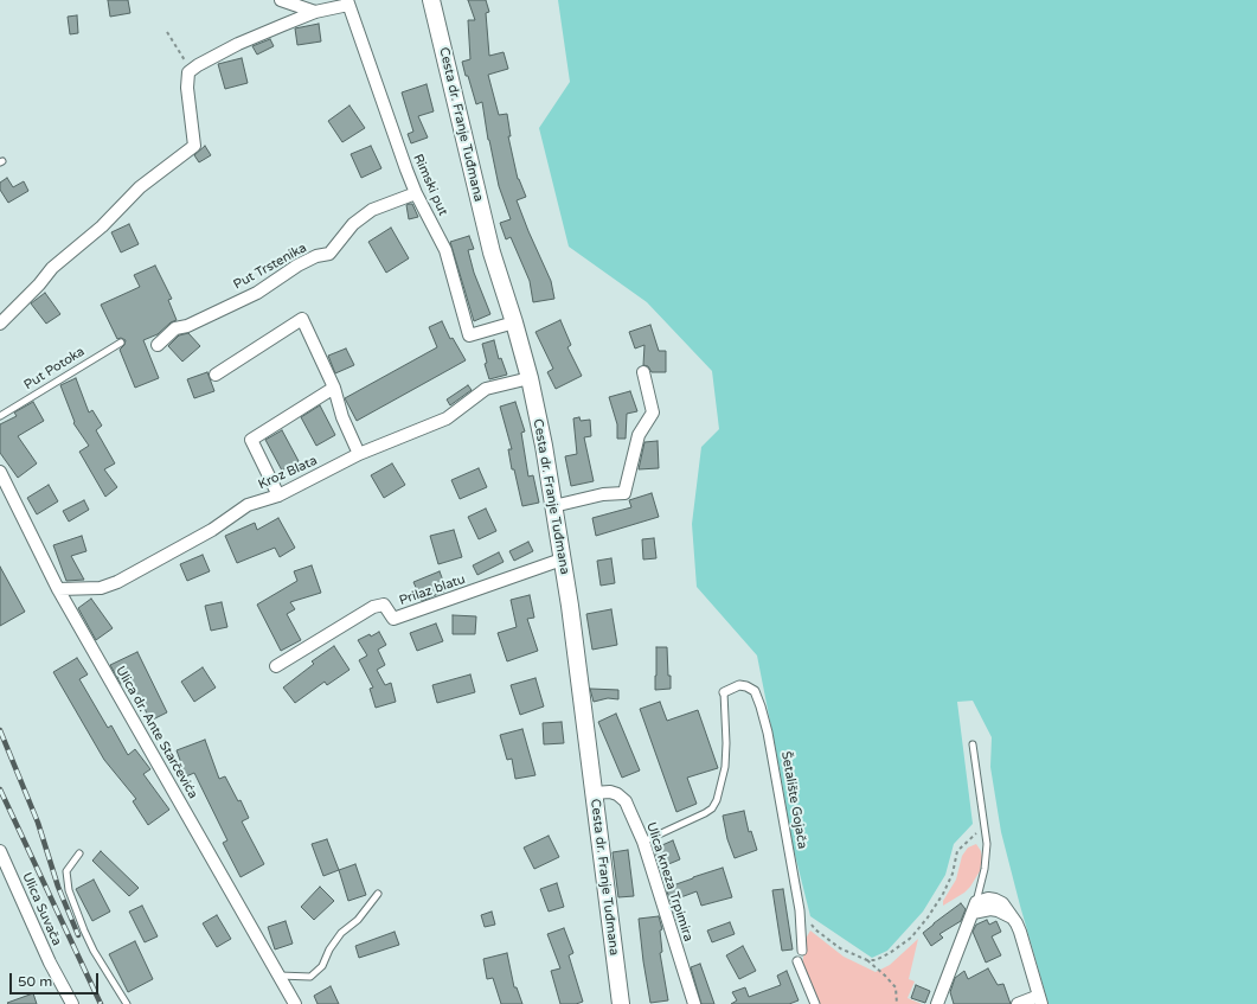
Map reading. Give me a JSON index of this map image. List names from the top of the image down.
{
  "streets": {
    "main road": ["Cesta dr. Franje Tuđmana"],
    "street": [
      "Rimski put",
      "Put Trstenika",
      "Kroz Blata",
      "Prilaz blatu",
      "Ulica dr. Ante Starčevića",
      "Šetalište Gojača",
      "Ulica kneza Trpimira",
      "Ulica Suvača"
    ],
    "lane": ["Put Potoka"]
  },
  "crossings": [
    ["Cesta dr. Franje Tuđmana", "Rimski put"],
    ["Cesta dr. Franje Tuđmana", "Kroz Blata"],
    ["Cesta dr. Franje Tuđmana", "Prilaz blatu"],
    ["Cesta dr. Franje Tuđmana", "Ulica kneza Trpimira"],
    ["Rimski put", "Put Trstenika"],
    ["Kroz Blata", "Ulica dr. Ante Starčevića"]
  ],
  "scale_bar": "50 m"
}
